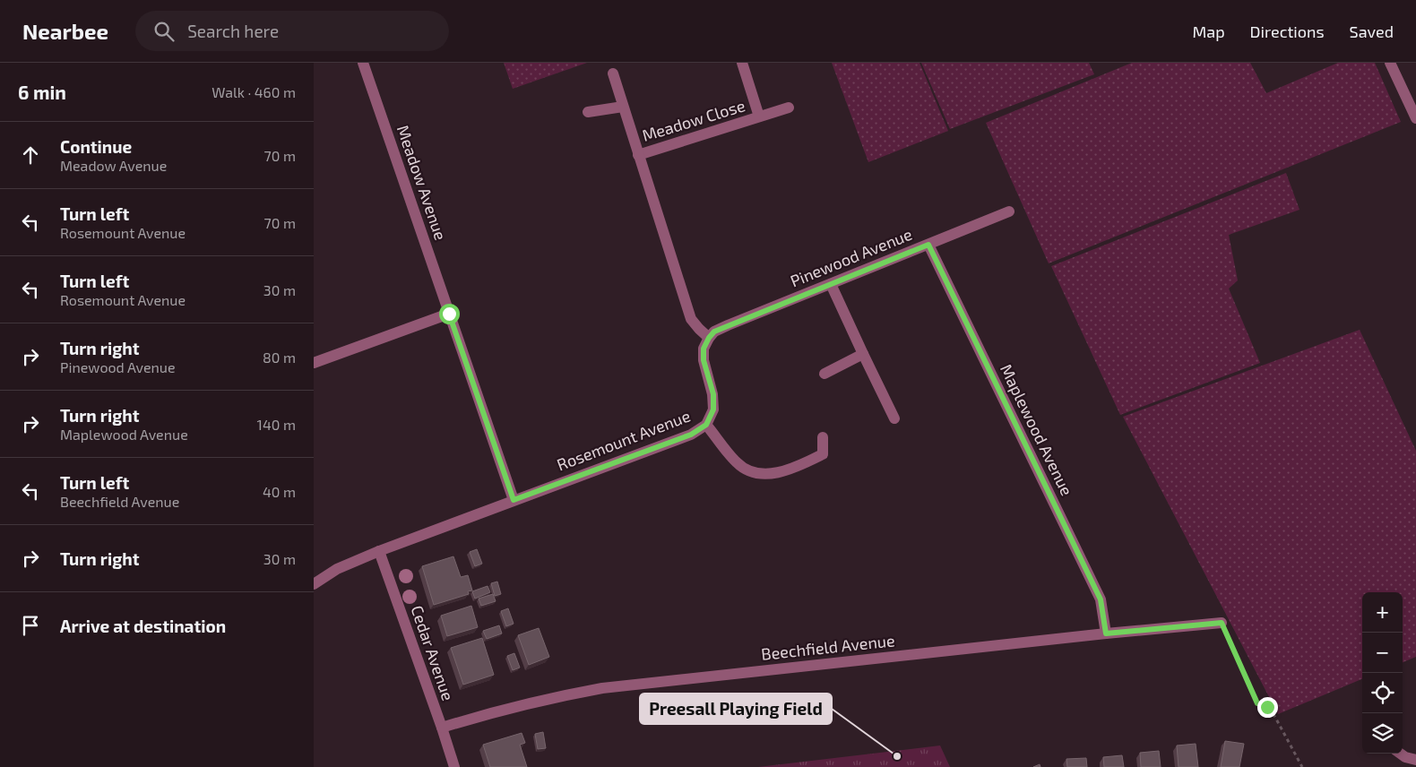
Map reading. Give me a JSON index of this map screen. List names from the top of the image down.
{
  "streets": {
    "street": [
      "Meadow Close",
      "Meadow Avenue",
      "Pinewood Avenue",
      "Maplewood Avenue",
      "Rosemount Avenue",
      "Beechfield Avenue",
      "Cedar Avenue"
    ]
  },
  "crossings": [
    ["Meadow Avenue", "Rosemount Avenue"],
    ["Pinewood Avenue", "Maplewood Avenue"],
    ["Pinewood Avenue", "Rosemount Avenue"],
    ["Maplewood Avenue", "Beechfield Avenue"],
    ["Rosemount Avenue", "Cedar Avenue"],
    ["Beechfield Avenue", "Cedar Avenue"]
  ],
  "places": ["Preesall Playing Field"],
  "page": {
    "header": "Nearbee",
    "search": "Search here",
    "nav": ["Map", "Directions", "Saved"],
    "heading": ["6 min", "Walk · 460 m"],
    "list": [
      ["Continue", "Meadow Avenue", "70 m"],
      ["Turn left", "Rosemount Avenue", "70 m"],
      ["Turn left", "Rosemount Avenue", "30 m"],
      ["Turn right", "Pinewood Avenue", "80 m"],
      ["Turn right", "Maplewood Avenue", "140 m"],
      ["Turn left", "Beechfield Avenue", "40 m"],
      ["Turn right", "30 m"],
      "Arrive at destination"
    ],
    "map_buttons": ["+", "−"]
  }
}
